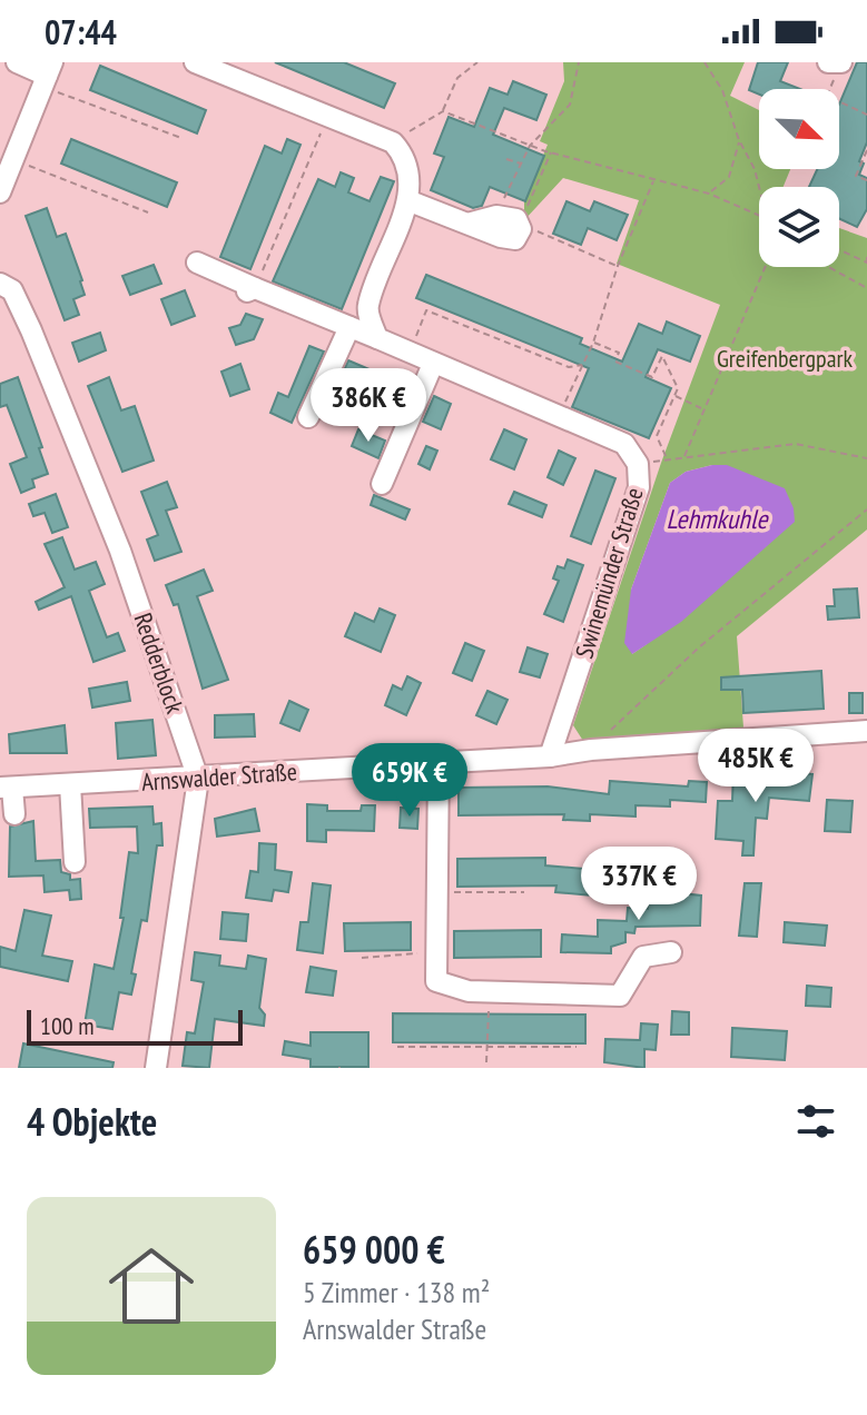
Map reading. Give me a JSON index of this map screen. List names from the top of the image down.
{
  "streets": {
    "street": ["Swinemünder Straße", "Redderblock", "Arnswalder Straße"]
  },
  "crossings": [
    ["Swinemünder Straße", "Arnswalder Straße"],
    ["Redderblock", "Arnswalder Straße"]
  ],
  "water": ["Lehmkuhle"],
  "parks": ["Greifenbergpark"],
  "scale_bar": "100 m",
  "north": "bottom right",
  "page": {
    "status": "07:44",
    "price": [
      "386K €",
      "485K €",
      "659K €",
      "337K €"
    ],
    "scale": "100 m",
    "heading": "4 Objekte",
    "list": [
      {
        "name": "659 000 €",
        "note": "5 Zimmer · 138 m² · Arnswalder Straße"
      }
    ]
  }
}
